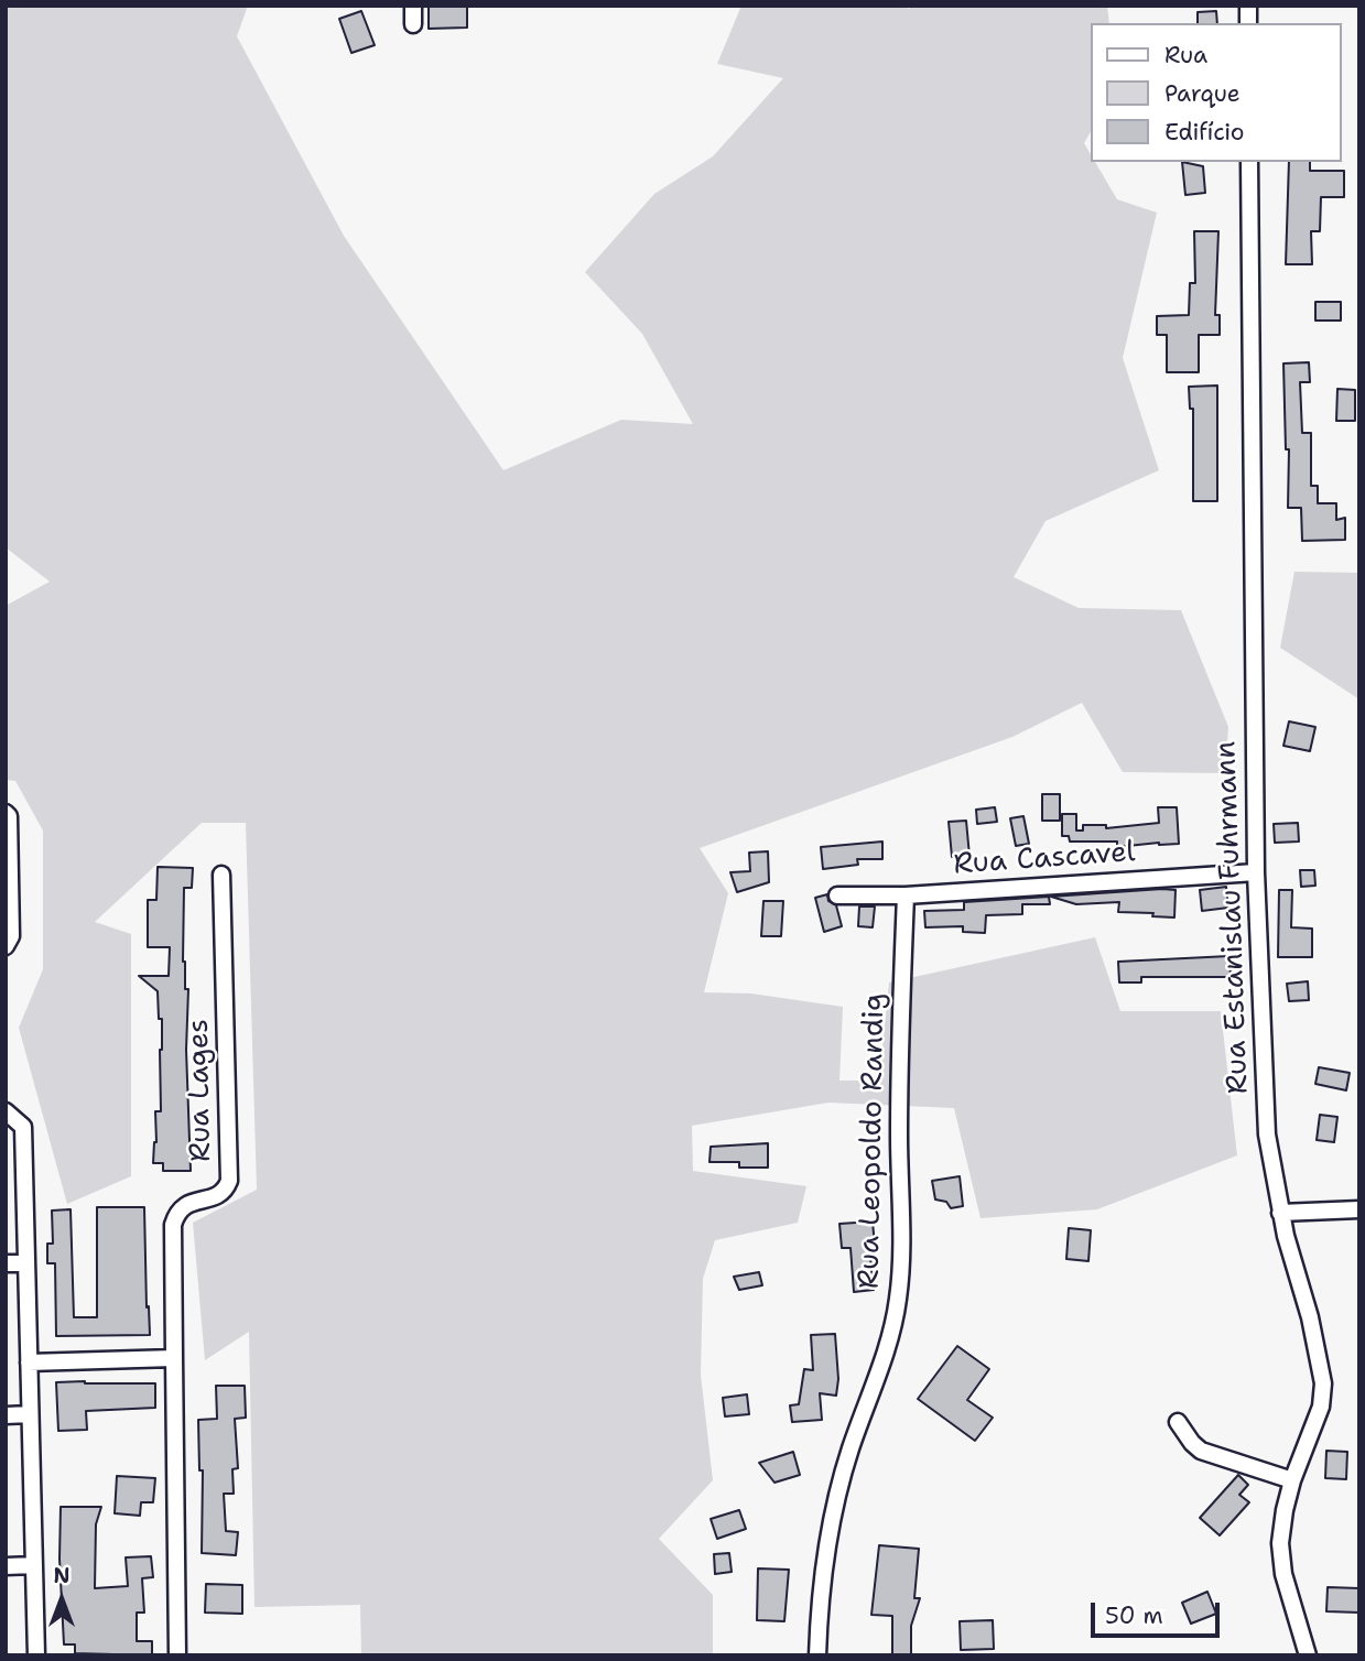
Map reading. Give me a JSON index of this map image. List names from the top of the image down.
{
  "streets": {
    "street": [
      "Rua Cascavel",
      "Rua Estanislau Fuhrmann",
      "Rua Lages",
      "Rua Leopoldo Randig"
    ]
  },
  "crossings": [
    ["Rua Cascavel", "Rua Estanislau Fuhrmann"],
    ["Rua Cascavel", "Rua Leopoldo Randig"]
  ],
  "legend": ["Rua", "Parque", "Edifício"],
  "scale_bar": "50 m",
  "north": "top"
}
